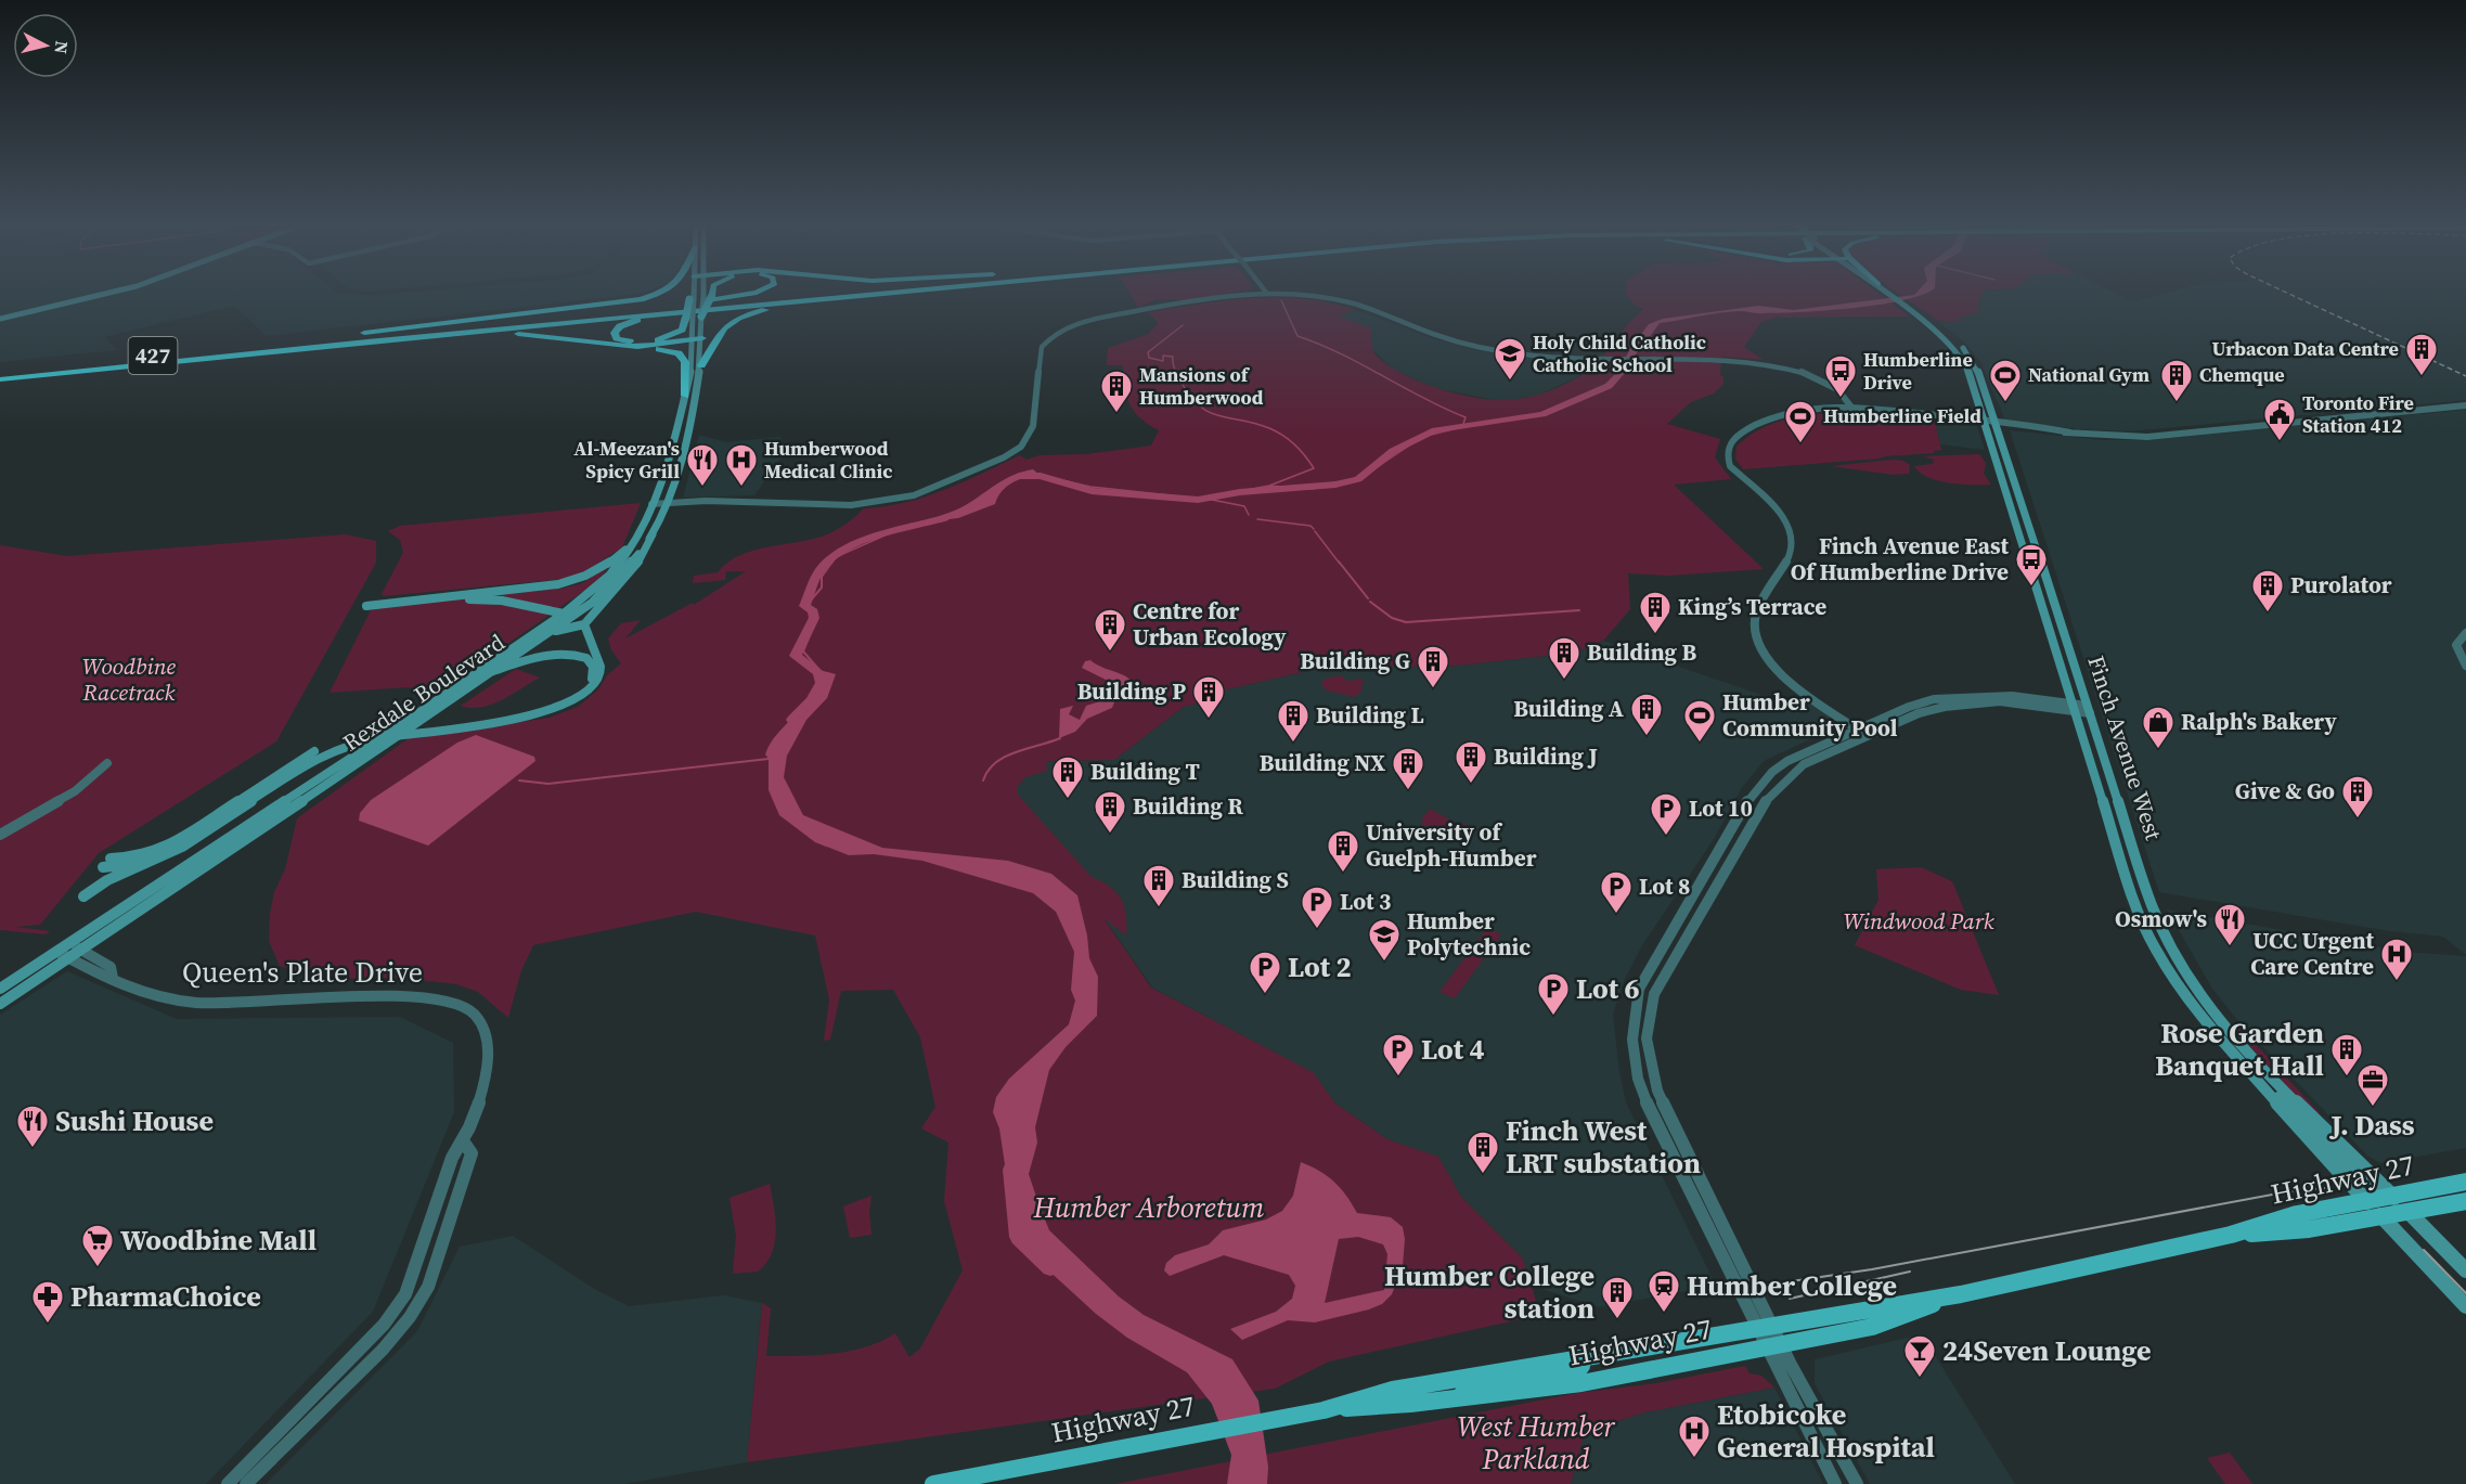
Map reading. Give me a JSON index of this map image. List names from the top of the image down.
{
  "streets": {
    "highway": ["427"],
    "main road": ["Rexdale Boulevard", "Finch Avenue West", "Highway 27"],
    "street": ["Queen's Plate Drive"]
  },
  "crossings": [
    ["Rexdale Boulevard", "Queen's Plate Drive"],
    ["Finch Avenue West", "Highway 27"]
  ],
  "parks": [
    "Woodbine Racetrack",
    "Windwood Park",
    "Humber Arboretum",
    "West Humber Parkland"
  ],
  "places": {
    "building": [
      "Urbacon Data Centre",
      "Chemque",
      "Mansions of Humberwood",
      "Purolator",
      "King’s Terrace",
      "Centre for Urban Ecology",
      "Building B",
      "Building G",
      "Building P",
      "Building A",
      "Building L",
      "Building J",
      "Building NX",
      "Building T",
      "Give & Go",
      "Building R",
      "University of Guelph-Humber",
      "Building S",
      "Rose Garden Banquet Hall",
      "Finch West LRT substation",
      "Humber College station"
    ],
    "school or university": ["Holy Child Catholic Catholic School", "Humber Polytechnic"],
    "bus stop": ["Humberline Drive", "Finch Avenue East Of Humberline Drive"],
    "sports": ["National Gym", "Humberline Field", "Humber Community Pool"],
    "public building": ["Toronto Fire Station 412"],
    "restaurant": ["Al-Meezan's Spicy Grill", "Osmow's", "Sushi House"],
    "hospital": ["Humberwood Medical Clinic", "UCC Urgent Care Centre", "Etobicoke General Hospital"],
    "shop": ["Ralph's Bakery"],
    "parking": [
      "Lot 10",
      "Lot 8",
      "Lot 3",
      "Lot 2",
      "Lot 6",
      "Lot 4"
    ],
    "office": ["J. Dass"],
    "supermarket": ["Woodbine Mall"],
    "station": ["Humber College"],
    "pharmacy": ["PharmaChoice"],
    "bar": ["24Seven Lounge"]
  },
  "north": "right"
}
